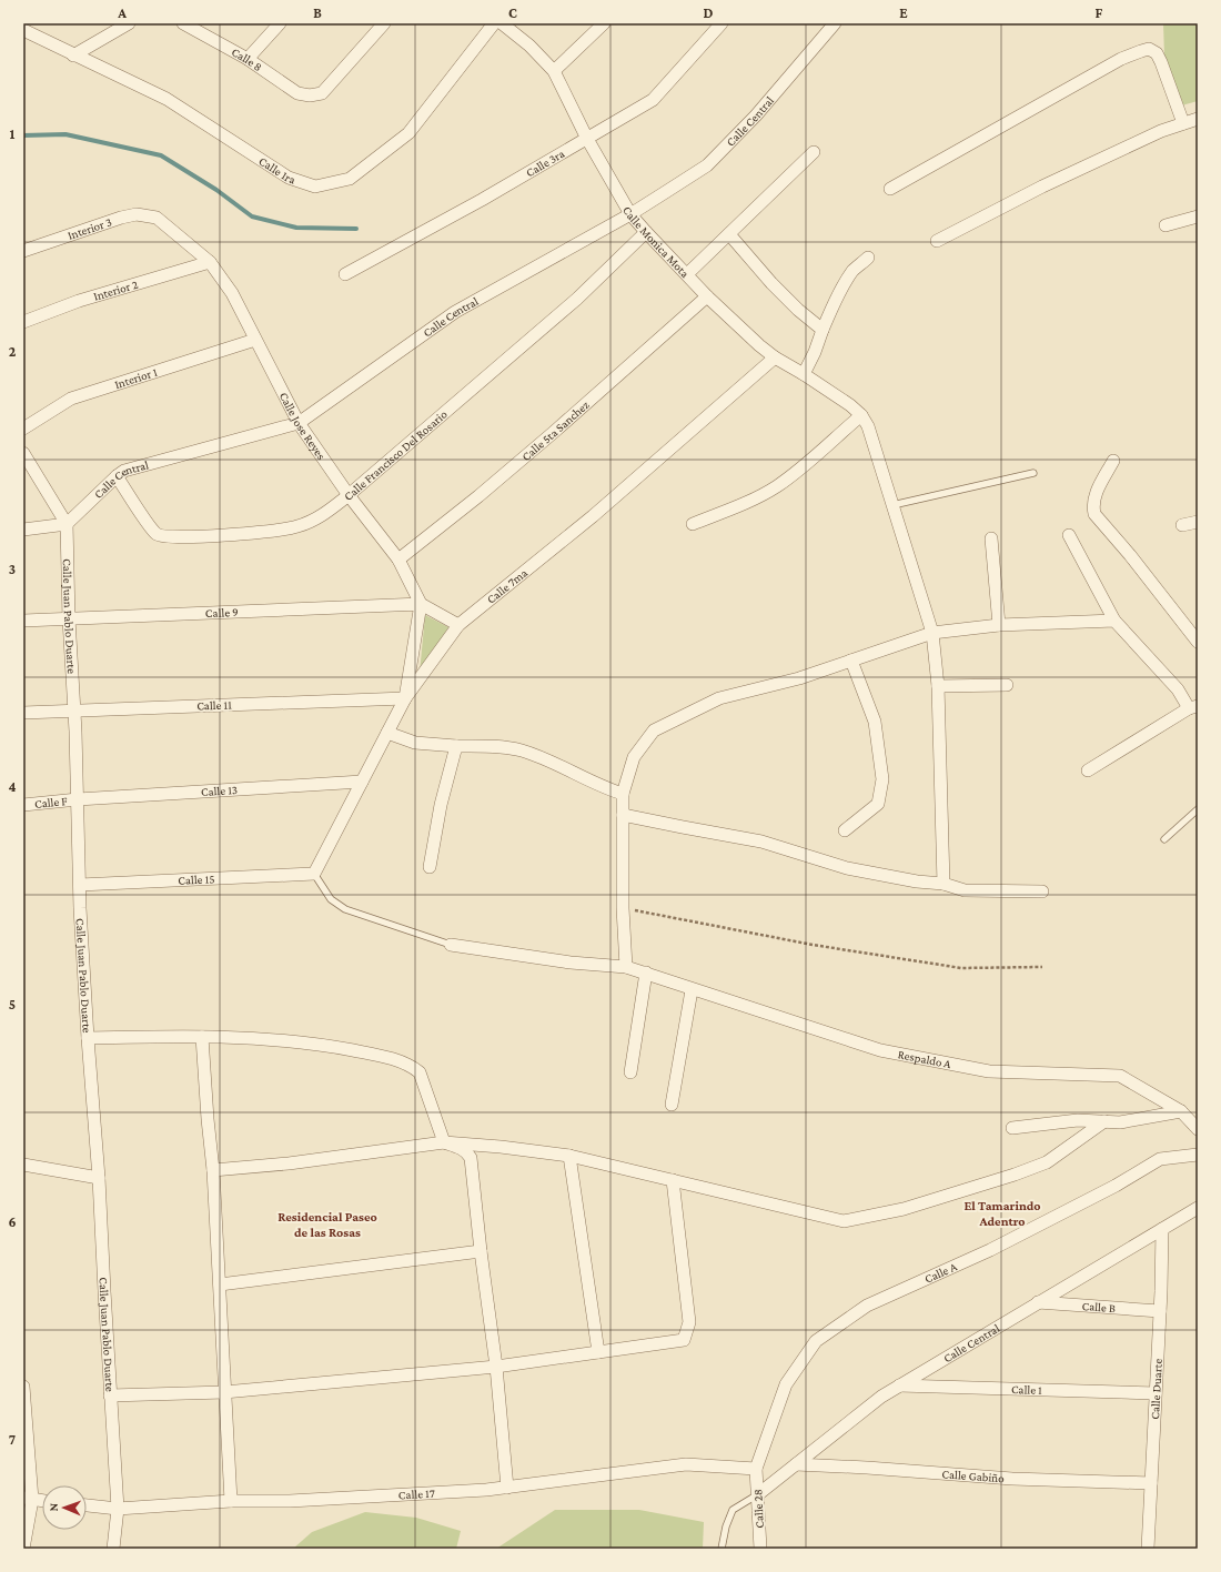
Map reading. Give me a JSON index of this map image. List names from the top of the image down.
{
  "streets": {
    "street": [
      "Calle 8",
      "Calle Central",
      "Calle 3ra",
      "Calle 1ra",
      "Interior 3",
      "Calle Monica Mota",
      "Interior 2",
      "Interior 1",
      "Calle Jose Reyes",
      "Calle 5ta Sanchez",
      "Calle Francisco Del Rosario",
      "Calle 7ma",
      "Calle 9",
      "Calle Juan Pablo Duarte",
      "Calle 11",
      "Calle 13",
      "Calle F",
      "Calle 15",
      "Respaldo A",
      "Calle A",
      "Calle B",
      "Calle Duarte",
      "Calle 1",
      "Calle Gabiño",
      "Calle 17",
      "Calle 28"
    ]
  },
  "crossings": [
    ["Calle Central", "Calle Monica Mota"],
    ["Calle Central", "Calle Jose Reyes"],
    ["Calle Central", "Calle Francisco Del Rosario"],
    ["Calle Central", "Calle Juan Pablo Duarte"],
    ["Calle Central", "Calle B"],
    ["Calle Central", "Calle Duarte"],
    ["Calle Central", "Calle 1"],
    ["Calle Central", "Calle Gabiño"],
    ["Calle Central", "Calle 28"],
    ["Calle 3ra", "Calle Monica Mota"],
    ["Interior 3", "Calle Jose Reyes"],
    ["Calle Monica Mota", "Calle 5ta Sanchez"],
    ["Calle Monica Mota", "Calle Francisco Del Rosario"],
    ["Calle Monica Mota", "Calle 7ma"],
    ["Interior 2", "Calle Jose Reyes"],
    ["Interior 1", "Calle Jose Reyes"],
    ["Calle Jose Reyes", "Calle 5ta Sanchez"],
    ["Calle Jose Reyes", "Calle Francisco Del Rosario"],
    ["Calle Jose Reyes", "Calle 9"],
    ["Calle 7ma", "Calle 11"],
    ["Calle 7ma", "Calle 13"],
    ["Calle 7ma", "Calle 15"],
    ["Calle 9", "Calle Juan Pablo Duarte"],
    ["Calle Juan Pablo Duarte", "Calle 11"],
    ["Calle Juan Pablo Duarte", "Calle 13"],
    ["Calle Juan Pablo Duarte", "Calle F"],
    ["Calle Juan Pablo Duarte", "Calle 15"],
    ["Calle Juan Pablo Duarte", "Calle 17"],
    ["Calle 13", "Calle F"],
    ["Calle A", "Calle 17"],
    ["Calle A", "Calle 28"],
    ["Calle B", "Calle Duarte"],
    ["Calle Duarte", "Calle 1"],
    ["Calle Duarte", "Calle Gabiño"],
    ["Calle 17", "Calle 28"]
  ],
  "districts": ["El Tamarindo Adentro", "Residencial Paseo de las Rosas"],
  "north": "left",
  "grid": {
    "columns": [
      "A",
      "B",
      "C",
      "D",
      "E",
      "F"
    ],
    "rows": [
      "1",
      "2",
      "3",
      "4",
      "5",
      "6",
      "7"
    ]
  }
}
